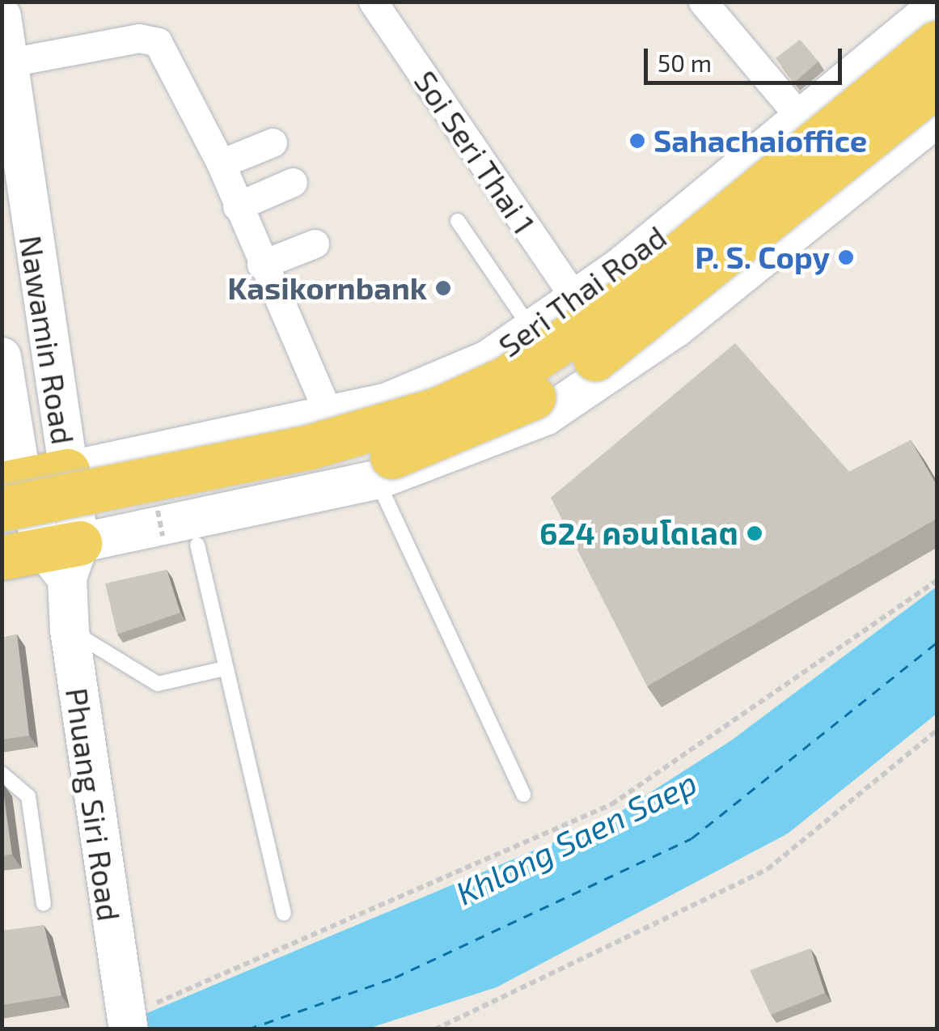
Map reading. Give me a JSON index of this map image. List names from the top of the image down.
{
  "streets": {
    "main road": ["Seri Thai Road", "Nawamin Road", "Phuang Siri Road"],
    "street": ["Soi Seri Thai 1"]
  },
  "crossings": [
    ["Soi Seri Thai 1", "Seri Thai Road"],
    ["Seri Thai Road", "Nawamin Road"],
    ["Seri Thai Road", "Phuang Siri Road"],
    ["Nawamin Road", "Phuang Siri Road"]
  ],
  "water": ["Khlong Saen Saep"],
  "places": [
    "Sahachaioffice",
    "P. S. Copy",
    "Kasikornbank",
    "624 คอนโดเลต"
  ],
  "scale_bar": "50 m"
}
